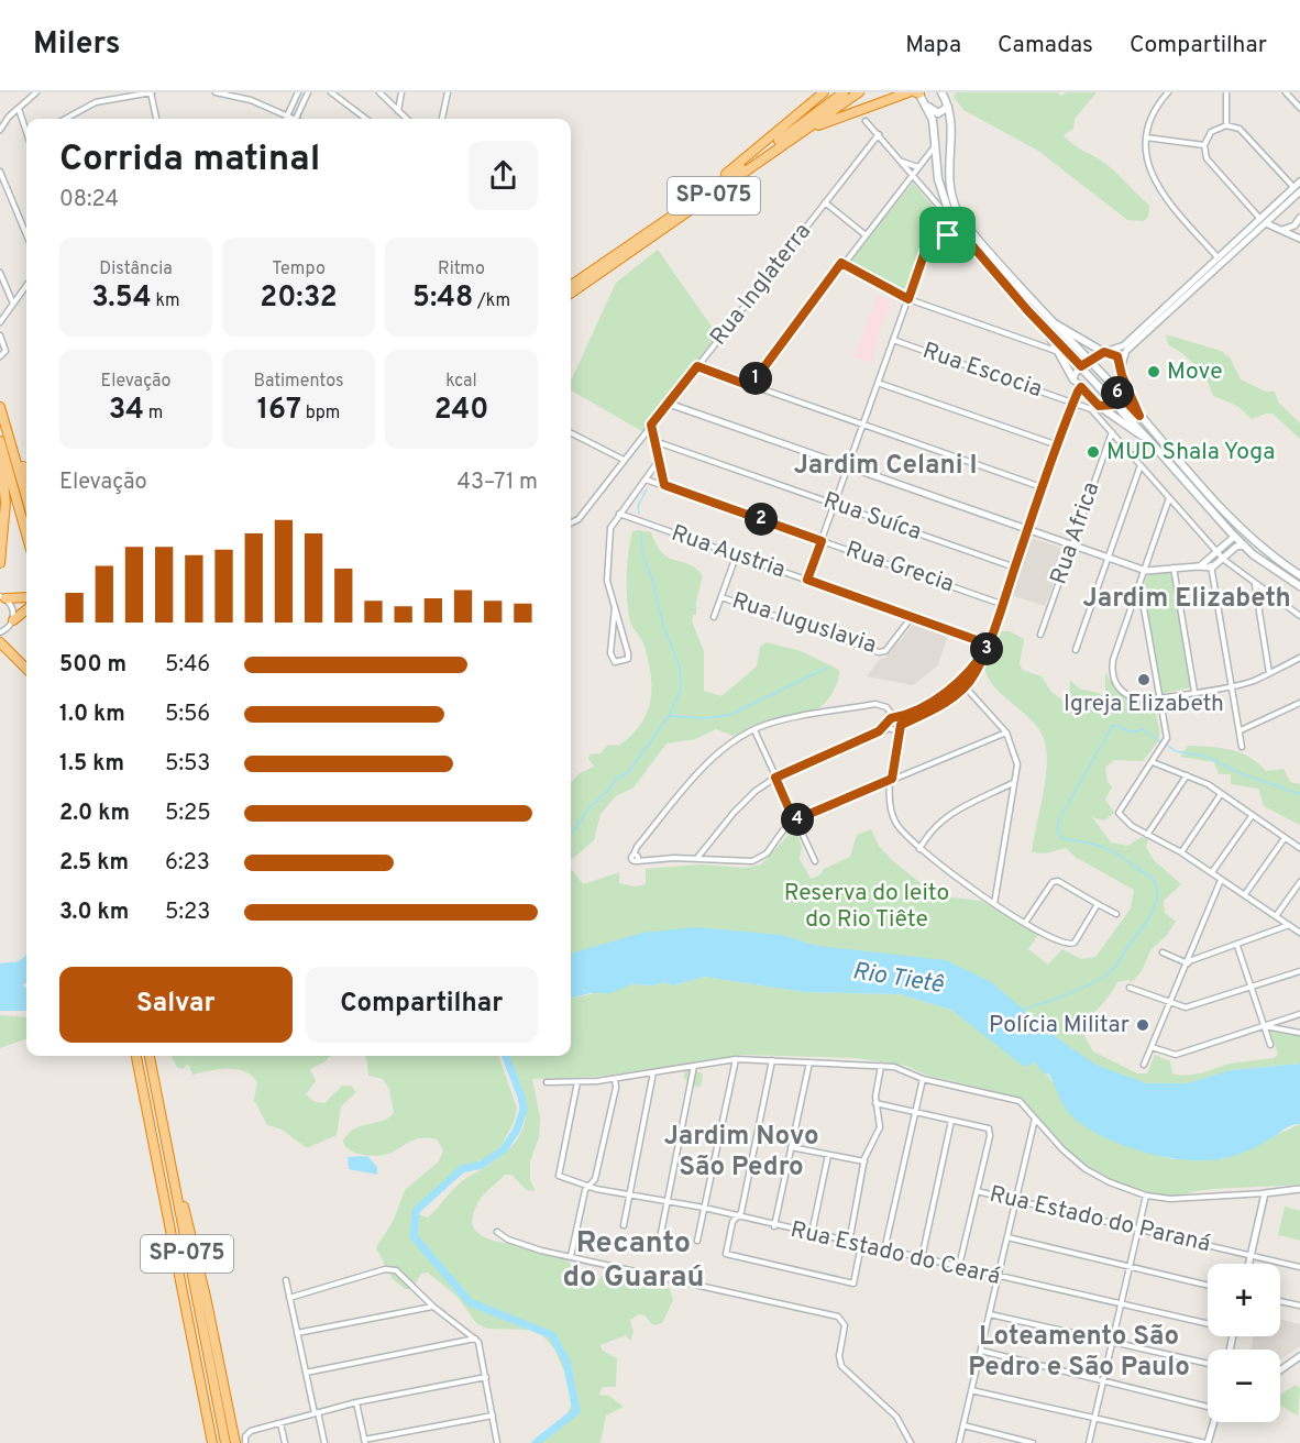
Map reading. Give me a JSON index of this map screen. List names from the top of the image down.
{
  "streets": {
    "highway": ["SP-075"],
    "street": [
      "Rua Inglaterra",
      "Rua Escocia",
      "Rua Suíca",
      "Rua Africa",
      "Rua Austria",
      "Rua Grecia",
      "Rua Iuguslavia",
      "Rua Estado do Paraná",
      "Rua Estado do Ceará"
    ]
  },
  "crossings": [
    ["Rua Escocia", "Rua Africa"],
    ["Rua Austria", "Rua Iuguslavia"]
  ],
  "districts": [
    "Jardim Celani I",
    "Jardim Elizabeth",
    "Jardim Novo São Pedro",
    "Recanto do Guaraú",
    "Loteamento São Pedro e São Paulo"
  ],
  "water": ["Rio Tietê"],
  "parks": ["Reserva do leito do Rio Tiête"],
  "places": [
    "Move",
    "MUD Shala Yoga",
    "Igreja Elizabeth",
    "Polícia Militar"
  ],
  "page": {
    "header": "Milers",
    "nav": ["Mapa", "Camadas", "Compartilhar"],
    "heading": ["Corrida matinal", "08:24"],
    "stats": [
      ["Distância", "3.54 km"],
      ["Tempo", "20:32"],
      ["Ritmo", "5:48 /km"],
      ["Elevação", "34 m"],
      ["Batimentos", "167 bpm"],
      ["kcal", "240"]
    ],
    "pins": [
      "1",
      "6",
      "2",
      "3",
      "4"
    ],
    "chart": ["Elevação", "43–71 m"],
    "list": [
      {
        "name": "500 m",
        "note": "5:46"
      },
      {
        "name": "1.0 km",
        "note": "5:56"
      },
      {
        "name": "1.5 km",
        "note": "5:53"
      },
      {
        "name": "2.0 km",
        "note": "5:25"
      },
      {
        "name": "2.5 km",
        "note": "6:23"
      },
      {
        "name": "3.0 km",
        "note": "5:23"
      }
    ],
    "buttons": ["Salvar", "Compartilhar"],
    "map_buttons": ["+", "−"]
  }
}
